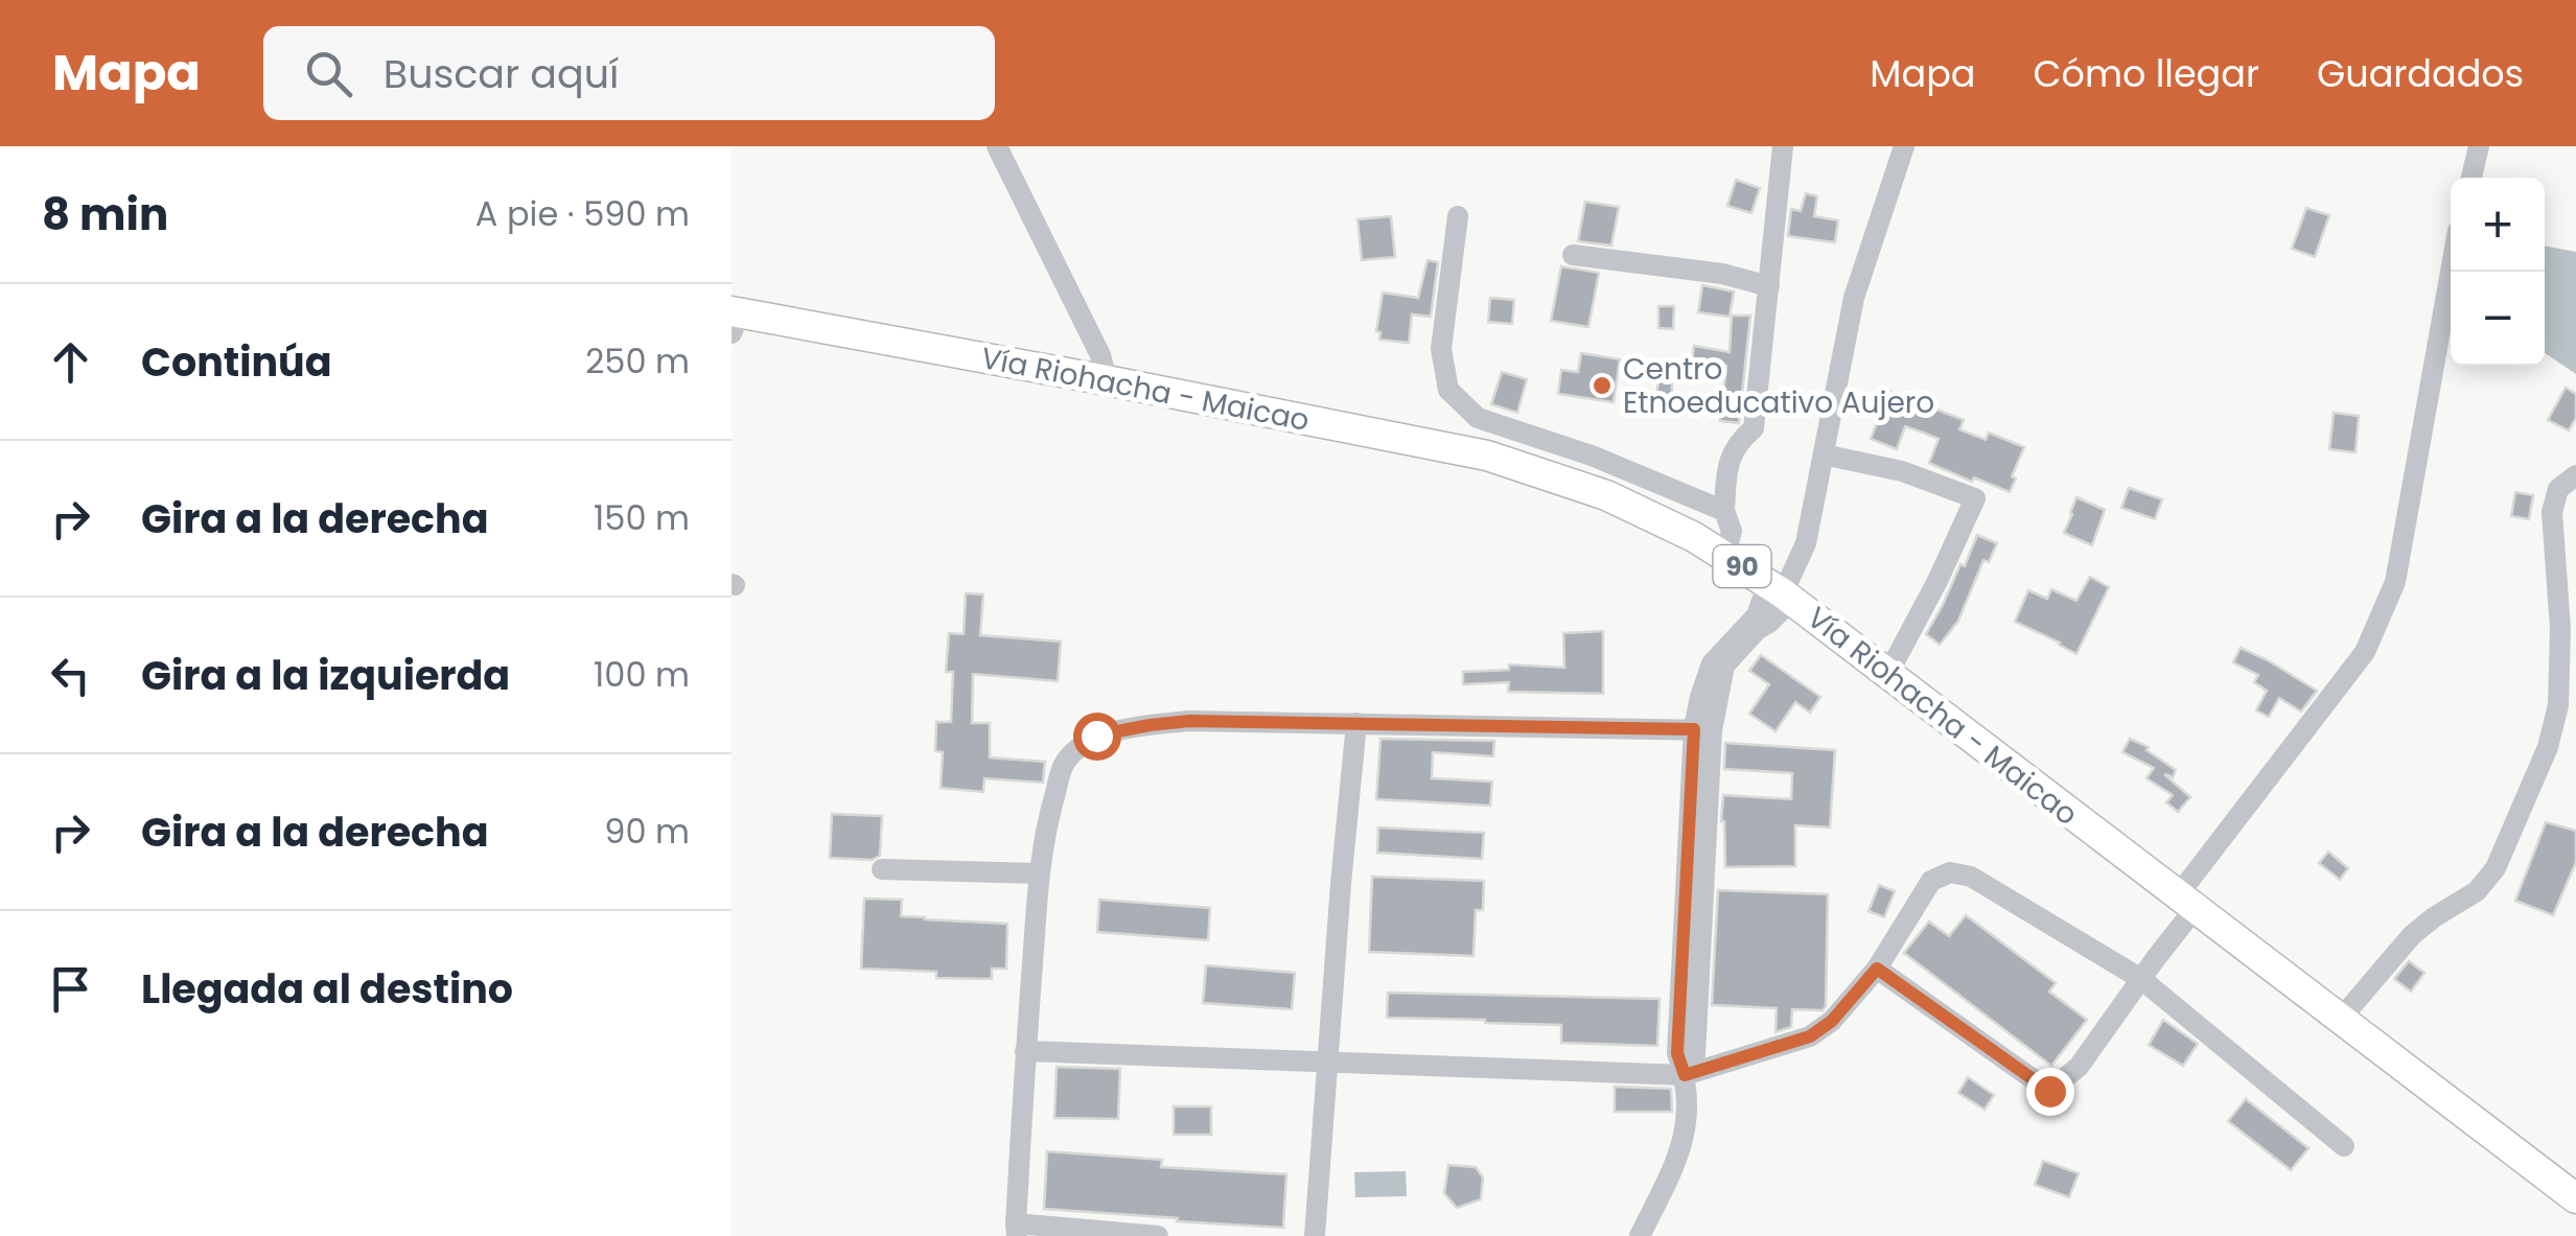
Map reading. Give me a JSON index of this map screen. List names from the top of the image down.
{
  "streets": {
    "highway": ["Vía Riohacha - Maicao", "90"]
  },
  "places": ["Centro Etnoeducativo Aujero"],
  "page": {
    "header": "Mapa",
    "search": "Buscar aquí",
    "nav": ["Mapa", "Cómo llegar", "Guardados"],
    "heading": ["8 min", "A pie · 590 m"],
    "map_buttons": ["+", "−"],
    "list": [
      ["Continúa", "250 m"],
      ["Gira a la derecha", "150 m"],
      ["Gira a la izquierda", "100 m"],
      ["Gira a la derecha", "90 m"],
      "Llegada al destino"
    ]
  }
}
